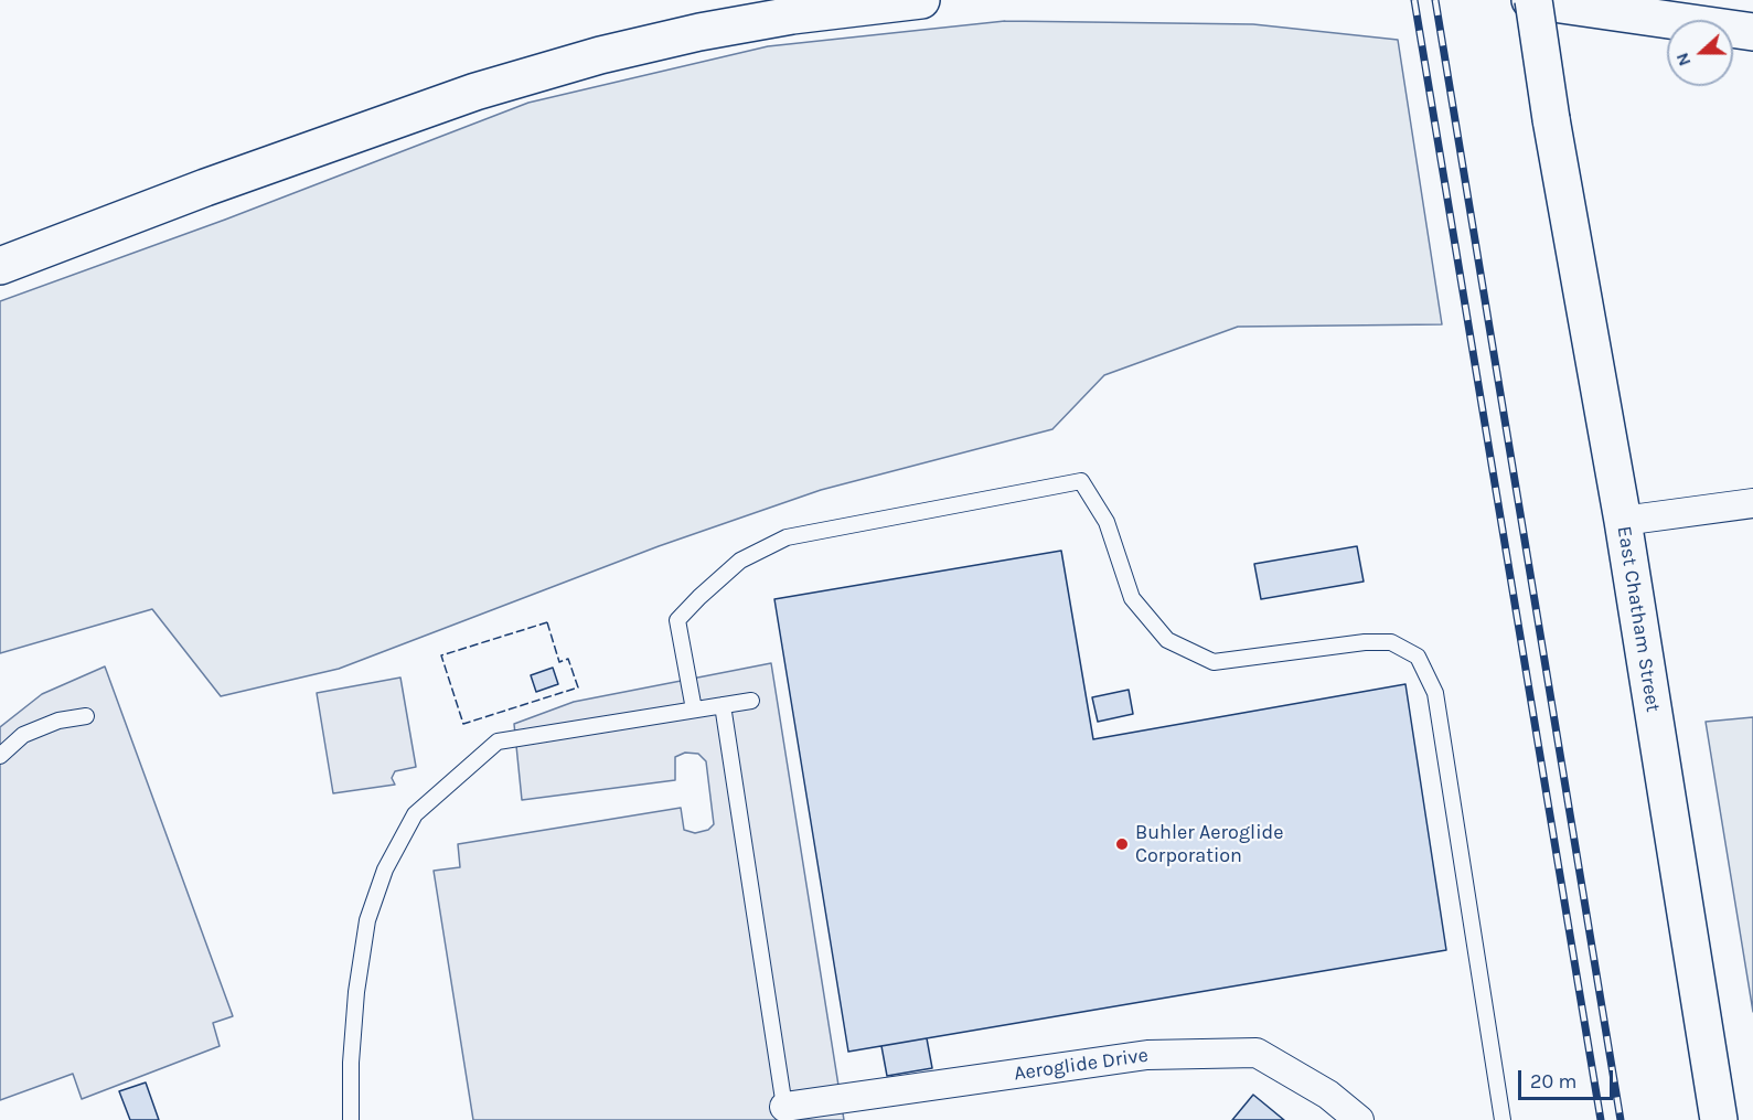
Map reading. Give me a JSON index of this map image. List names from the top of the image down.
{
  "streets": {
    "main road": ["East Chatham Street"],
    "street": ["Aeroglide Drive"]
  },
  "places": ["Buhler Aeroglide Corporation"],
  "scale_bar": "20 m",
  "north": "left"
}
